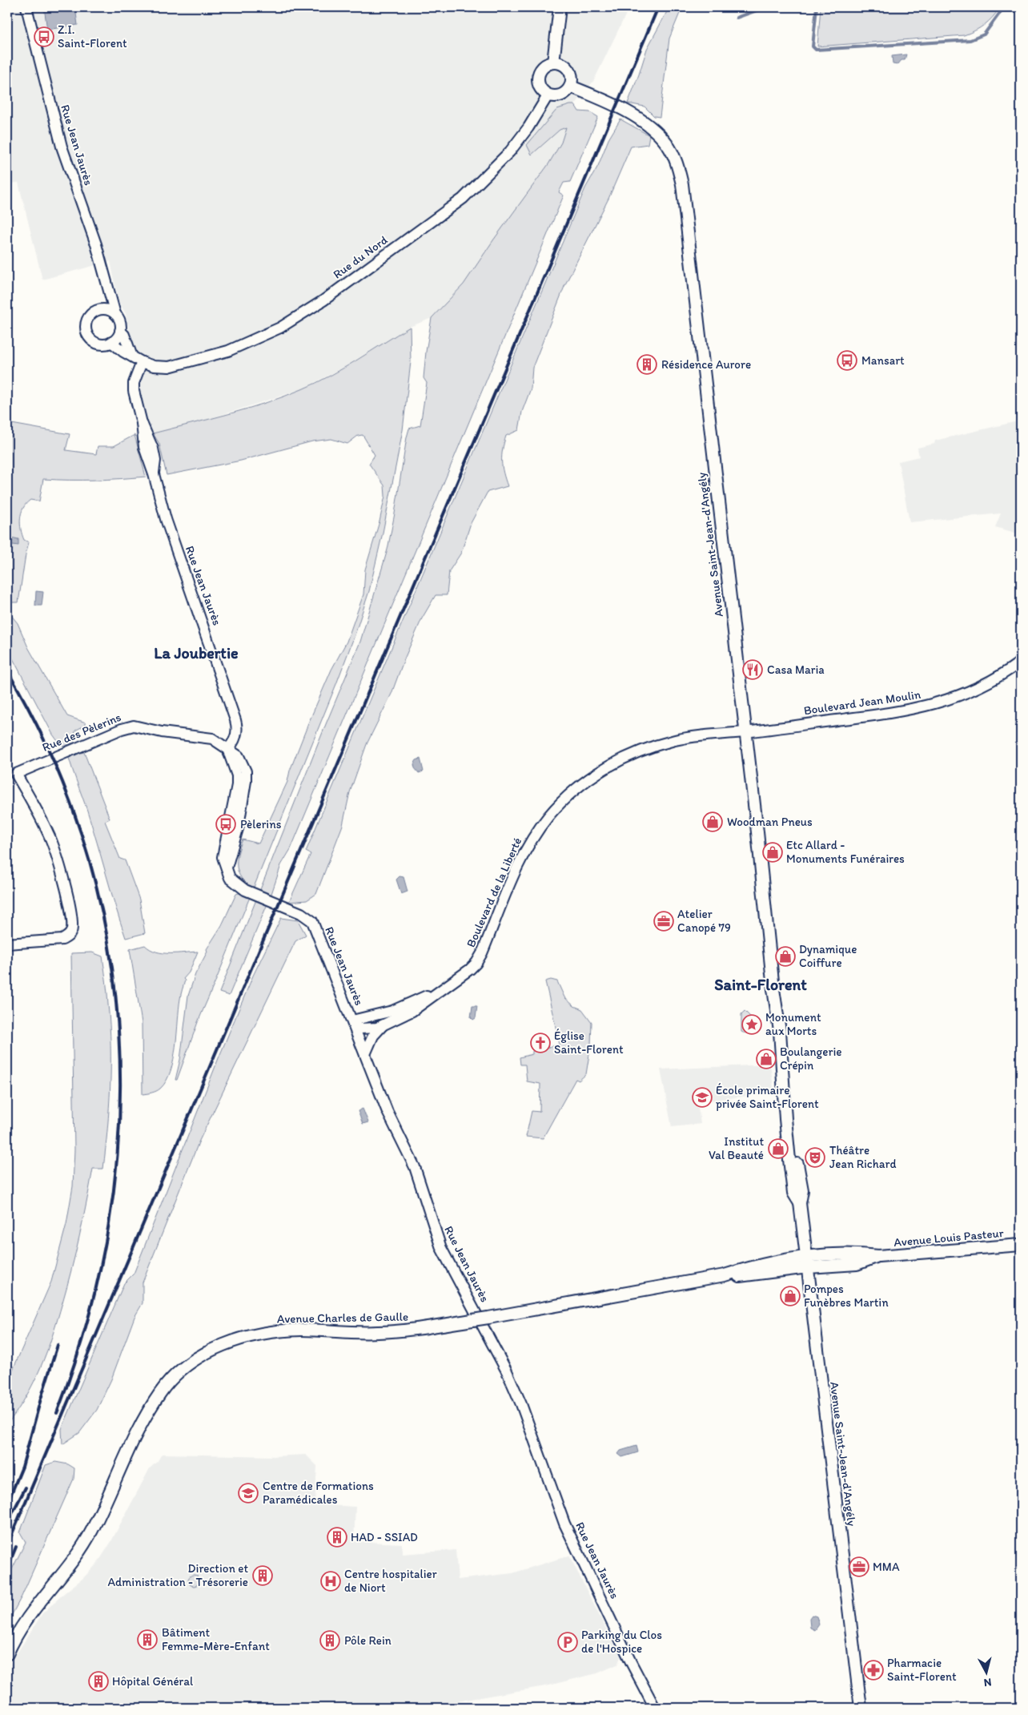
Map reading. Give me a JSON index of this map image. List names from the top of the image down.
{
  "streets": {
    "main road": ["Avenue Saint-Jean-d'Angély", "Avenue Louis Pasteur", "Avenue Charles de Gaulle"],
    "street": [
      "Rue Jean Jaurès",
      "Rue du Nord",
      "Boulevard Jean Moulin",
      "Rue des Pèlerins",
      "Boulevard de la Liberté"
    ]
  },
  "crossings": [
    ["Rue Jean Jaurès", "Rue du Nord"],
    ["Rue Jean Jaurès", "Rue des Pèlerins"],
    ["Rue Jean Jaurès", "Boulevard de la Liberté"],
    ["Rue du Nord", "Avenue Saint-Jean-d'Angély"],
    ["Avenue Saint-Jean-d'Angély", "Boulevard Jean Moulin"],
    ["Avenue Saint-Jean-d'Angély", "Boulevard de la Liberté"],
    ["Avenue Saint-Jean-d'Angély", "Avenue Louis Pasteur"],
    ["Avenue Saint-Jean-d'Angély", "Avenue Charles de Gaulle"],
    ["Boulevard Jean Moulin", "Boulevard de la Liberté"],
    ["Avenue Louis Pasteur", "Avenue Charles de Gaulle"]
  ],
  "districts": ["La Joubertie", "Saint-Florent"],
  "places": {
    "bus stop": ["Z.I. Saint-Florent", "Mansart", "Pèlerins"],
    "building": [
      "Résidence Aurore",
      "HAD - SSIAD",
      "Direction et Administration - Trésorerie",
      "Bâtiment Femme-Mère-Enfant",
      "Pôle Rein",
      "Hôpital Général"
    ],
    "restaurant": ["Casa Maria"],
    "shop": [
      "Woodman Pneus",
      "Etc Allard - Monuments Funéraires",
      "Dynamique Coiffure",
      "Boulangerie Crépin",
      "Institut Val Beauté",
      "Pompes Funèbres Martin"
    ],
    "office": ["Atelier Canopé 79", "MMA"],
    "place": ["Monument aux Morts"],
    "church": ["Église Saint-Florent"],
    "school or university": ["École primaire privée Saint-Florent", "Centre de Formations Paramédicales"],
    "theatre": ["Théâtre Jean Richard"],
    "hospital": ["Centre hospitalier de Niort"],
    "parking": ["Parking du Clos de l'Hospice"],
    "pharmacy": ["Pharmacie Saint-Florent"]
  },
  "north": "bottom"
}
